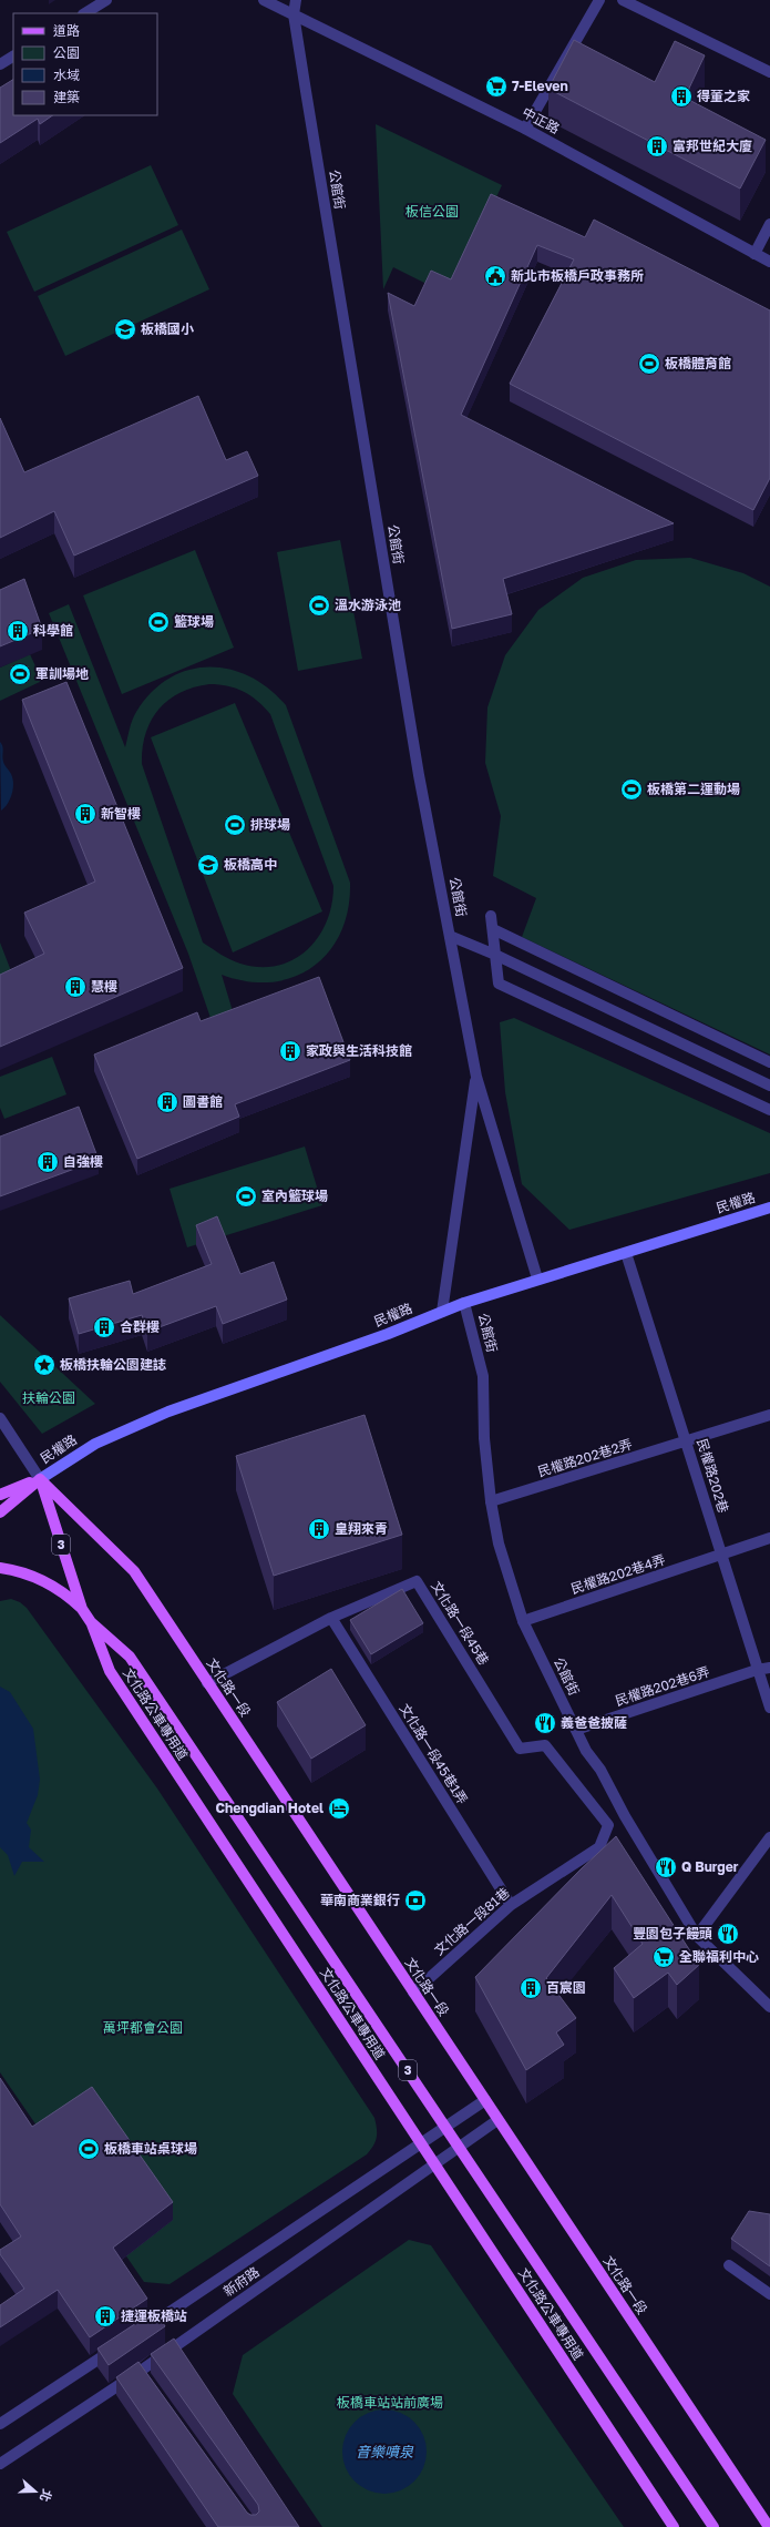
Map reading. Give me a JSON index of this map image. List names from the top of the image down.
{
  "streets": {
    "main road": [
      "民權路",
      "3",
      "文化路一段",
      "文化路公車專用道"
    ],
    "street": [
      "中正路",
      "公館街",
      "民權路202巷2弄",
      "民權路202巷",
      "民權路202巷4弄",
      "文化路一段45巷",
      "民權路202巷6弄",
      "文化路一段45巷1弄",
      "文化路一段81巷",
      "新府路"
    ]
  },
  "crossings": [
    ["中正路", "公館街"],
    ["公館街", "民權路"],
    ["公館街", "民權路202巷2弄"],
    ["公館街", "民權路202巷4弄"],
    ["公館街", "民權路202巷6弄"],
    ["民權路", "民權路202巷"],
    ["民權路", "文化路一段"],
    ["民權路202巷2弄", "民權路202巷"],
    ["民權路202巷", "民權路202巷4弄"],
    ["民權路202巷", "民權路202巷6弄"],
    ["文化路一段45巷", "文化路一段"],
    ["文化路一段45巷", "文化路一段45巷1弄"],
    ["文化路一段45巷", "文化路一段81巷"],
    ["文化路一段", "文化路公車專用道"],
    ["文化路一段", "文化路一段81巷"],
    ["文化路一段", "新府路"],
    ["文化路公車專用道", "新府路"],
    ["文化路一段45巷1弄", "文化路一段81巷"]
  ],
  "water": ["音樂噴泉"],
  "parks": [
    "板信公園",
    "扶輪公園",
    "萬坪都會公園",
    "板橋車站站前廣場"
  ],
  "places": {
    "supermarket": ["7-Eleven", "全聯福利中心"],
    "building": [
      "得董之家",
      "富邦世紀大廈",
      "科學館",
      "新智樓",
      "慧樓",
      "家政與生活科技館",
      "圖書館",
      "自強樓",
      "合群樓",
      "皇翔來青",
      "百宸園",
      "捷運板橋站"
    ],
    "public building": ["新北市板橋戶政事務所"],
    "school or university": ["板橋國小", "板橋高中"],
    "sports": [
      "板橋體育館",
      "溫水游泳池",
      "籃球場",
      "軍訓場地",
      "板橋第二運動場",
      "排球場",
      "室內籃球場",
      "板橋車站桌球場"
    ],
    "place": ["板橋扶輪公園建誌"],
    "restaurant": ["義爸爸披薩", "Q Burger", "豐園包子饅頭"],
    "hotel": ["Chengdian Hotel"],
    "bank": ["華南商業銀行"]
  },
  "legend": [
    "道路",
    "公園",
    "水域",
    "建築"
  ],
  "north": "right"
}
